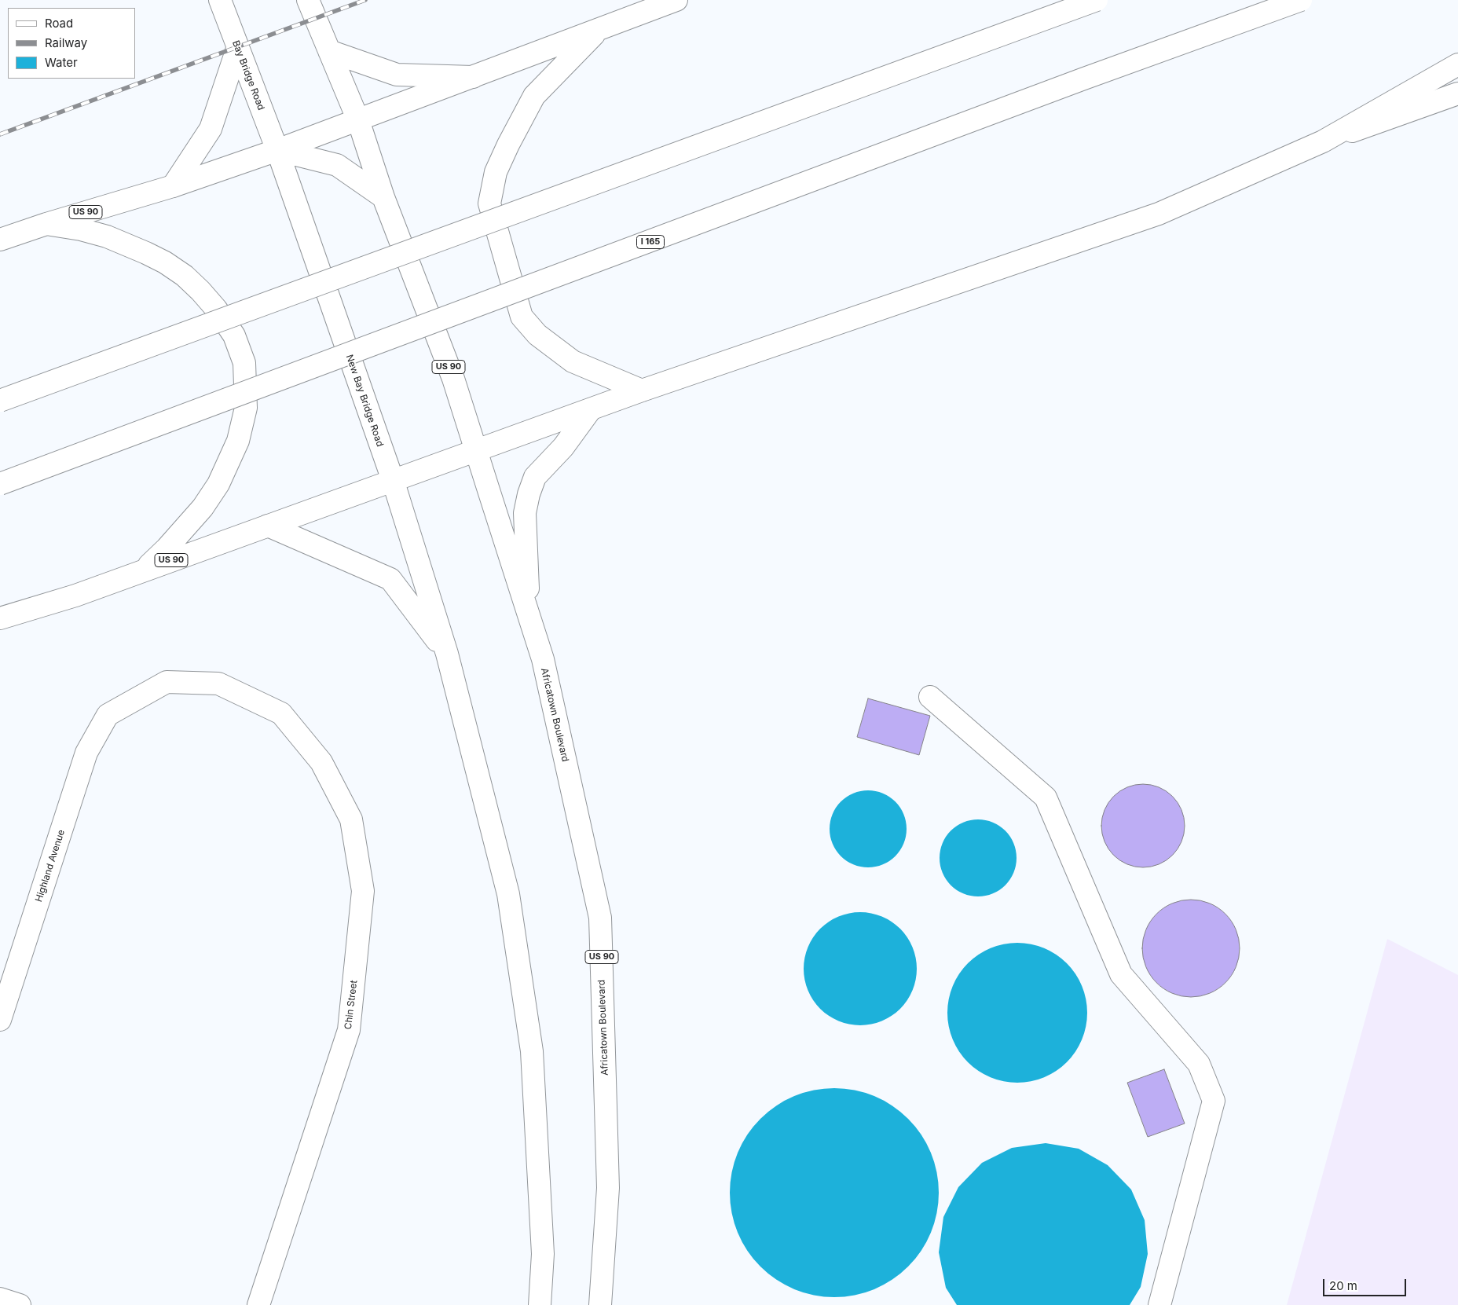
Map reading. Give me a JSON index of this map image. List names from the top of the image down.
{
  "streets": {
    "main road": [
      "Bay Bridge Road",
      "US 90",
      "I 165",
      "New Bay Bridge Road",
      "Africatown Boulevard",
      "Highland Avenue",
      "Chin Street"
    ]
  },
  "crossings": [
    ["Bay Bridge Road", "US 90"],
    ["Bay Bridge Road", "New Bay Bridge Road"],
    ["US 90", "New Bay Bridge Road"],
    ["US 90", "Africatown Boulevard"],
    ["Highland Avenue", "Chin Street"]
  ],
  "legend": ["Road", "Railway", "Water"],
  "scale_bar": "20 m"
}
